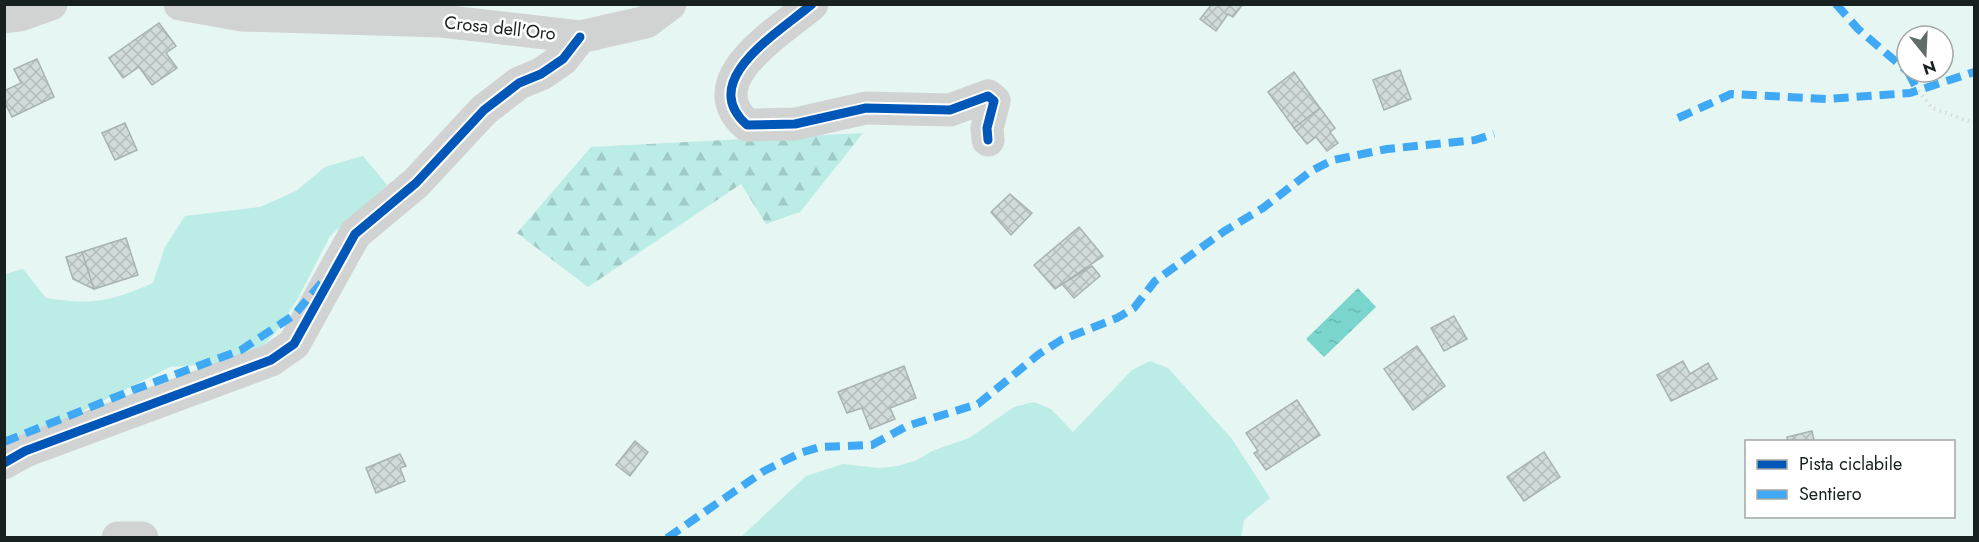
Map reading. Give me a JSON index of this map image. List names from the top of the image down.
{
  "streets": {
    "street": ["Crosa dell'Oro"]
  },
  "legend": ["Pista ciclabile", "Sentiero"],
  "north": "bottom"
}
